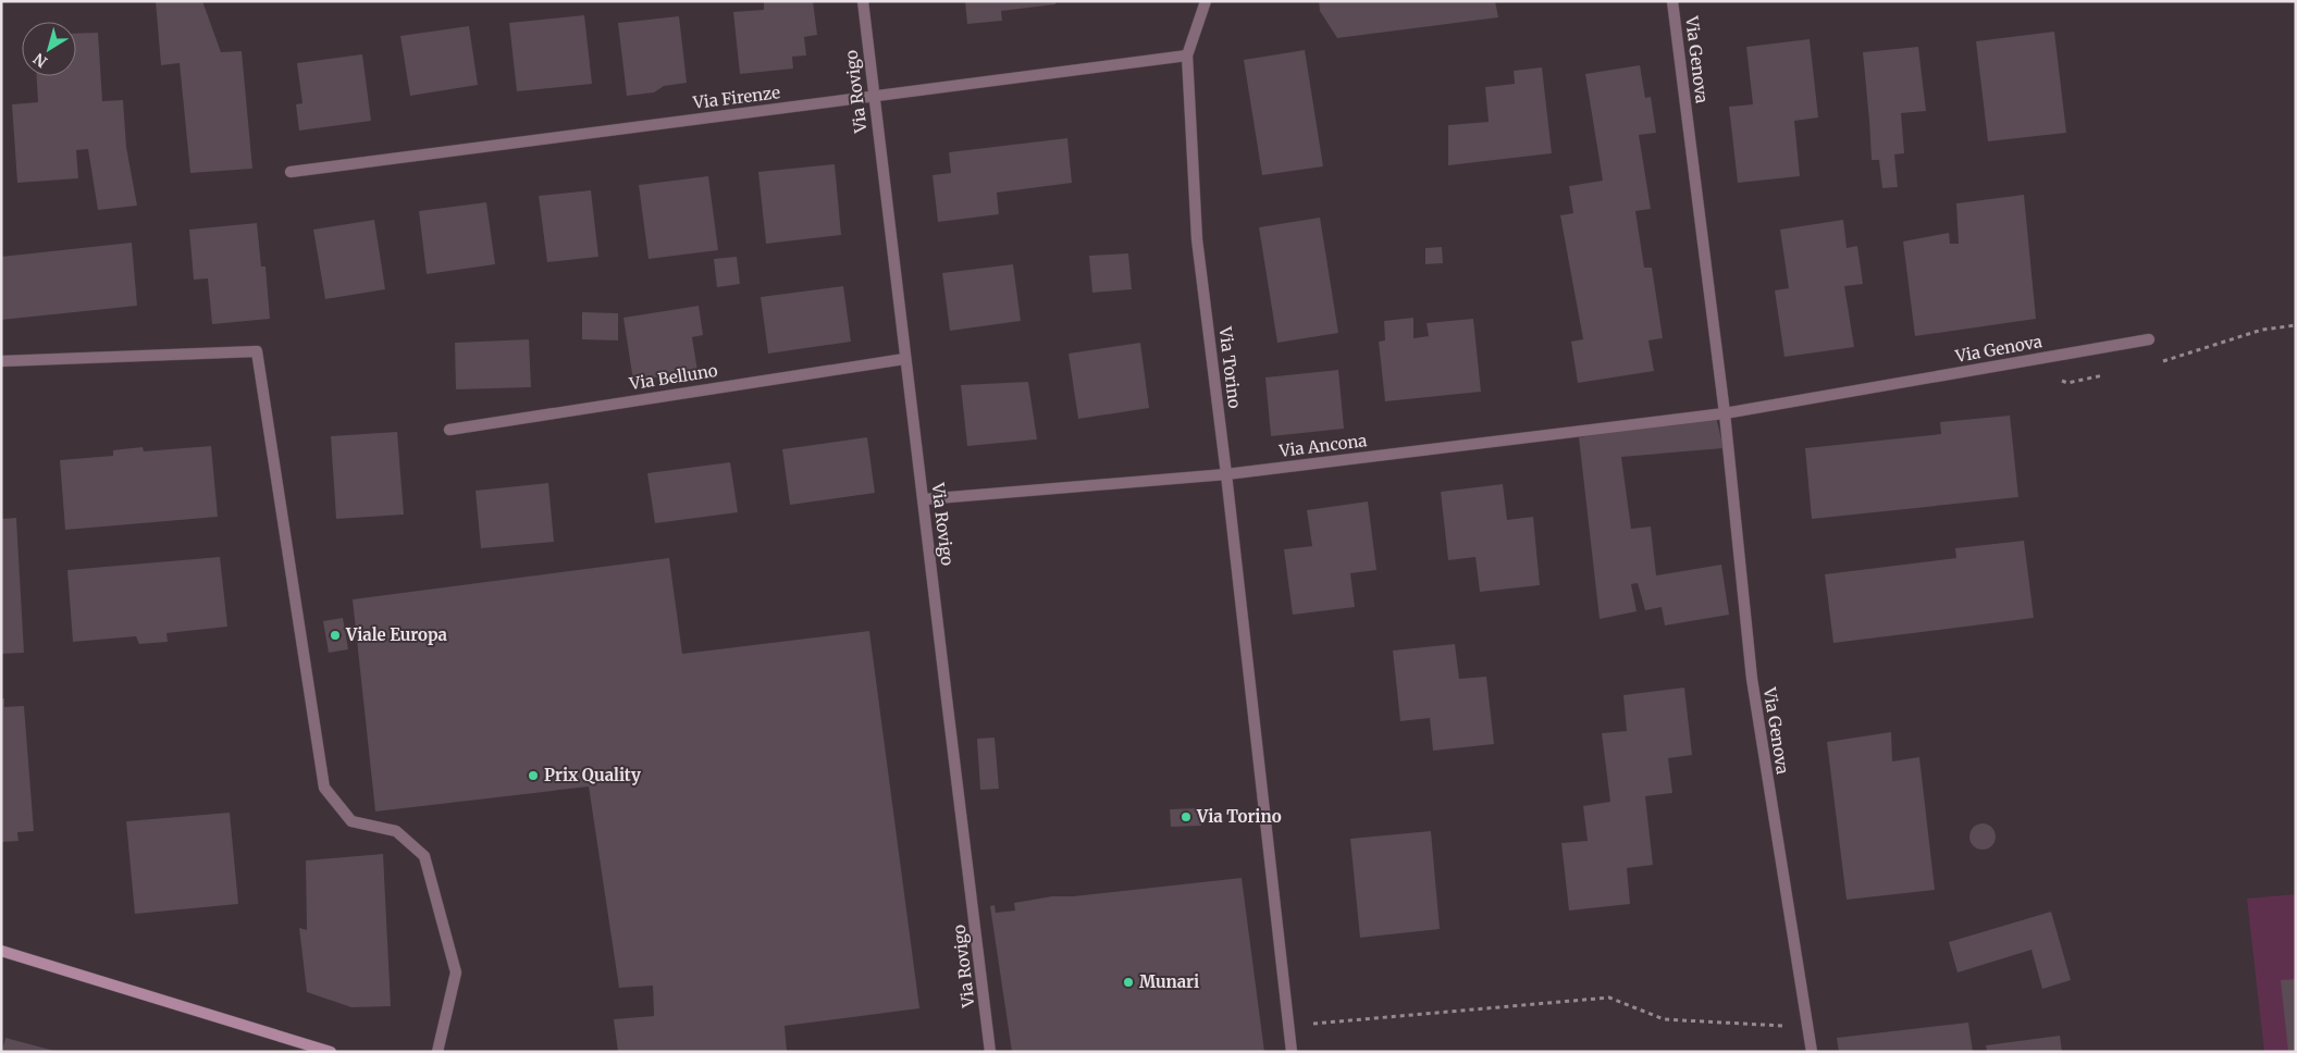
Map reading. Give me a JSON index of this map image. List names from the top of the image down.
{
  "streets": {
    "street": [
      "Via Genova",
      "Via Rovigo",
      "Via Firenze",
      "Via Torino",
      "Via Belluno",
      "Via Ancona"
    ]
  },
  "crossings": [
    ["Via Genova", "Via Ancona"],
    ["Via Rovigo", "Via Firenze"],
    ["Via Rovigo", "Via Belluno"],
    ["Via Rovigo", "Via Ancona"],
    ["Via Firenze", "Via Torino"],
    ["Via Torino", "Via Ancona"]
  ],
  "places": [
    "Viale Europa",
    "Prix Quality",
    "Via Torino",
    "Munari"
  ],
  "north": "bottom left"
}
